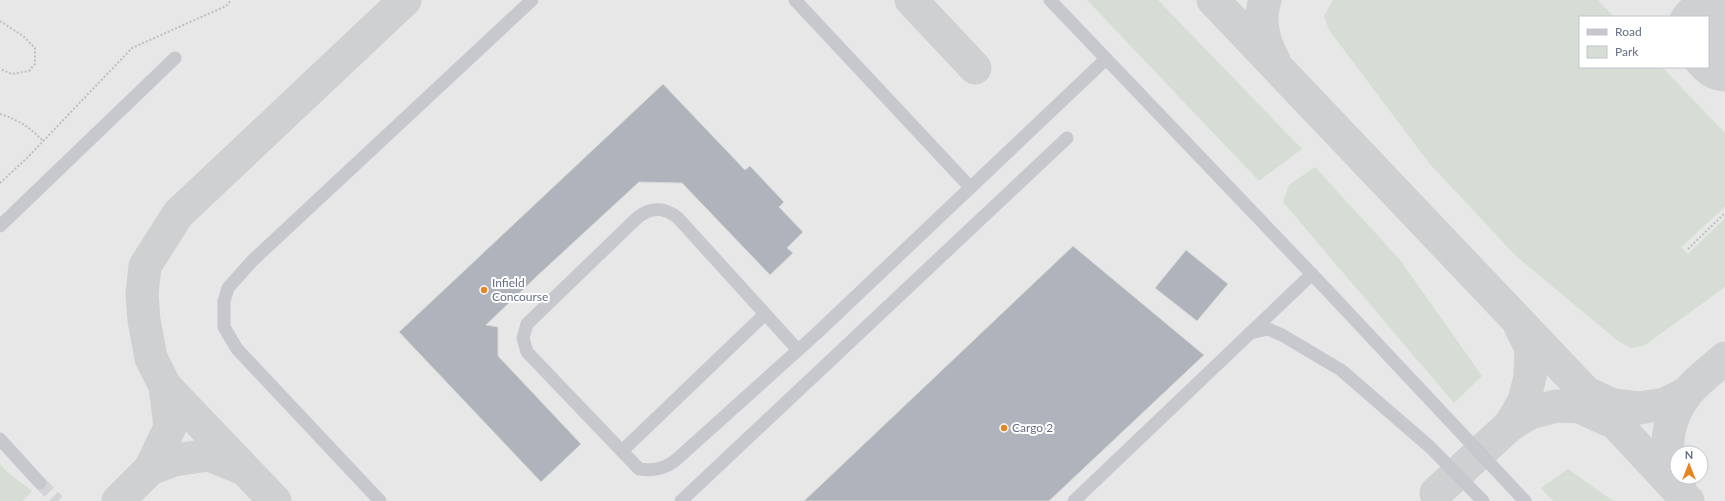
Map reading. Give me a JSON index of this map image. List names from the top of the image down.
{
  "places": ["Infield Concourse", "Cargo 2"],
  "legend": ["Road", "Park"],
  "north": "top"
}
